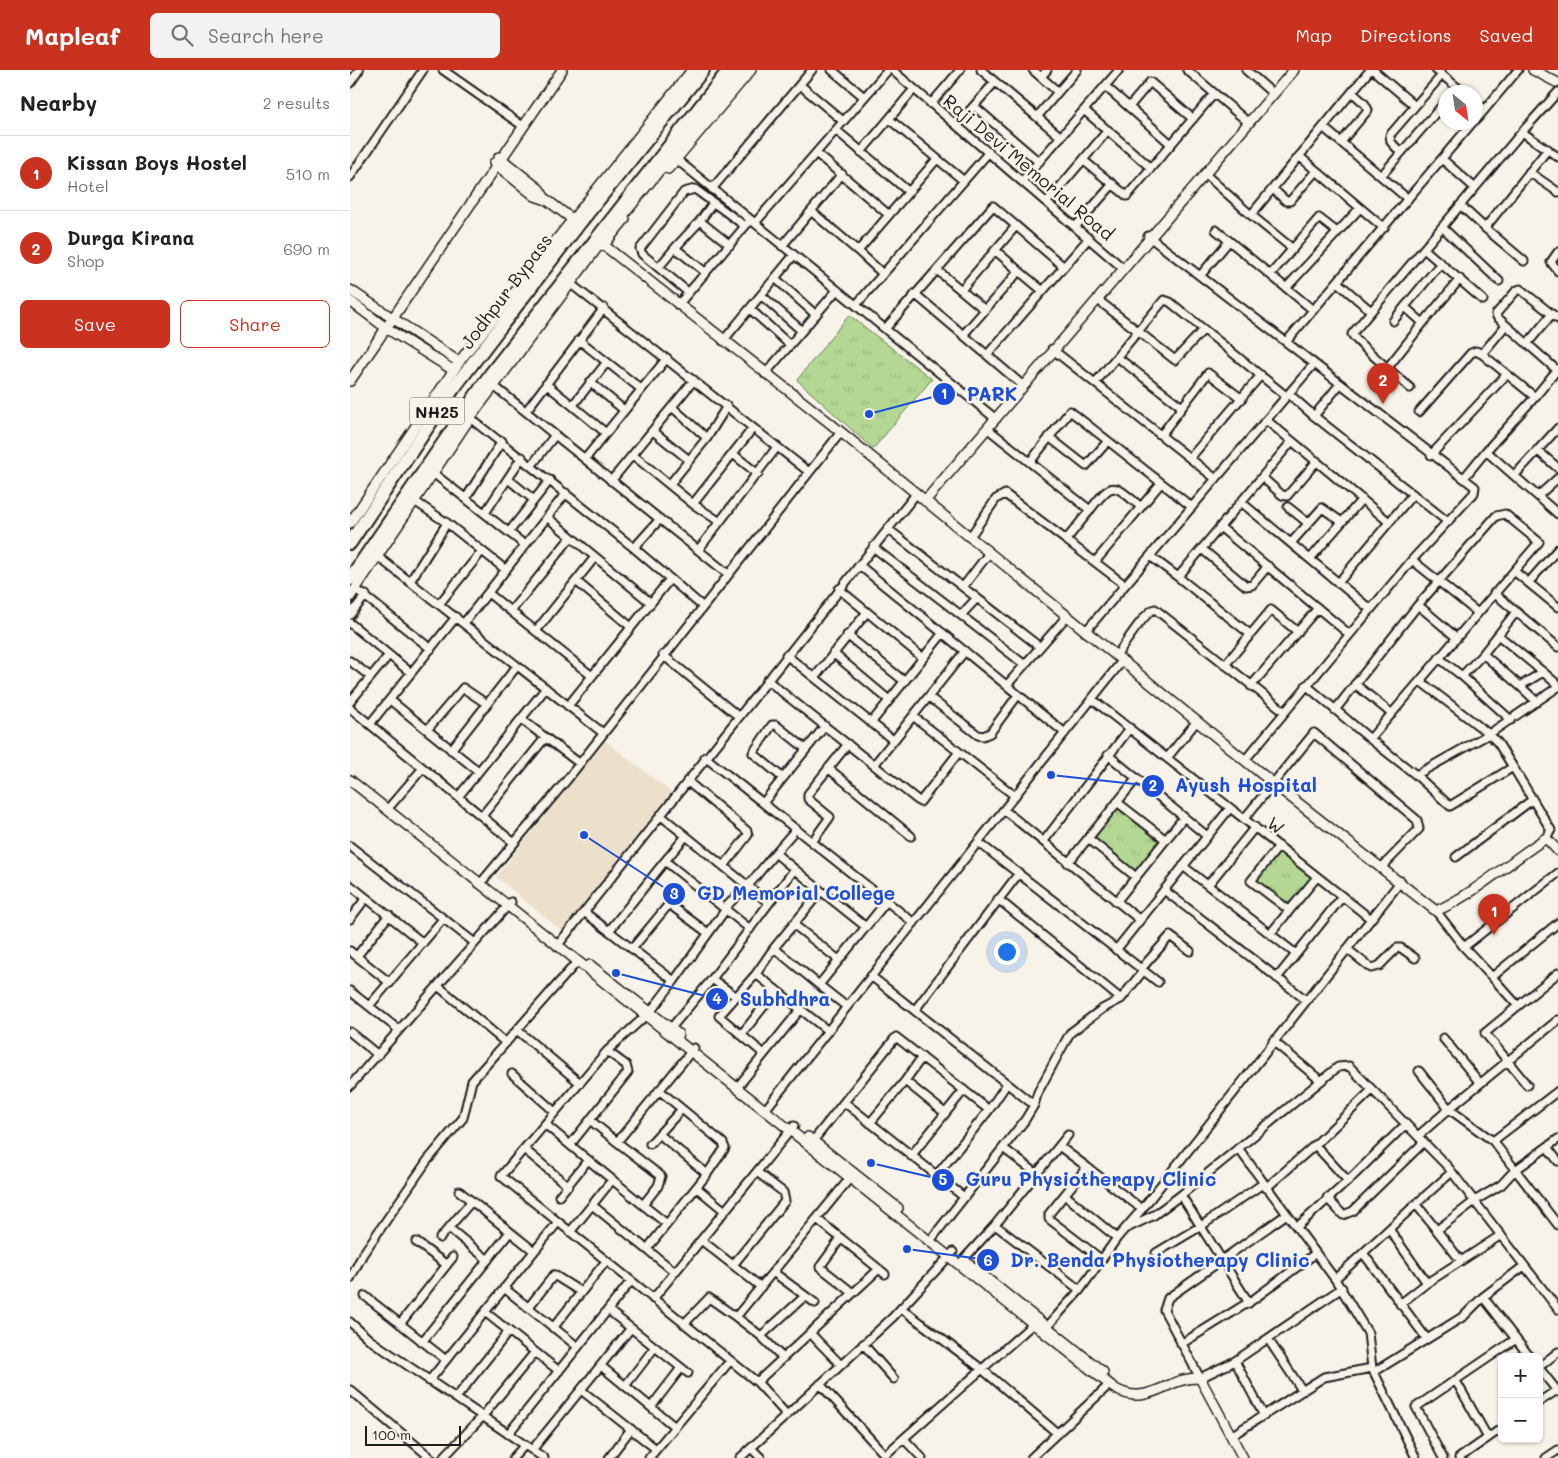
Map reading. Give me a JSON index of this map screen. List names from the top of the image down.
{
  "streets": {
    "highway": ["Jodhpur Bypass", "NH25"],
    "street": ["Raji Devi Memorial Road", "W"]
  },
  "places": [
    "PARK",
    "Ayush Hospital",
    "GD Memorial College",
    "Subhdhra",
    "Guru Physiotherapy Clinic",
    "Dr. Benda Physiotherapy Clinic"
  ],
  "scale_bar": "100 m",
  "north": "bottom right",
  "page": {
    "header": "Mapleaf",
    "search": "Search here",
    "nav": ["Map", "Directions", "Saved"],
    "heading": ["Nearby", "2 results"],
    "list": [
      {
        "mark": "1",
        "name": "Kissan Boys Hostel",
        "note": "Hotel",
        "value": "510 m"
      },
      {
        "mark": "2",
        "name": "Durga Kirana",
        "note": "Shop",
        "value": "690 m"
      }
    ],
    "buttons": ["Save", "Share"],
    "pins": ["2", "1"],
    "map_buttons": ["+", "−"],
    "scale": "100 m"
  }
}
